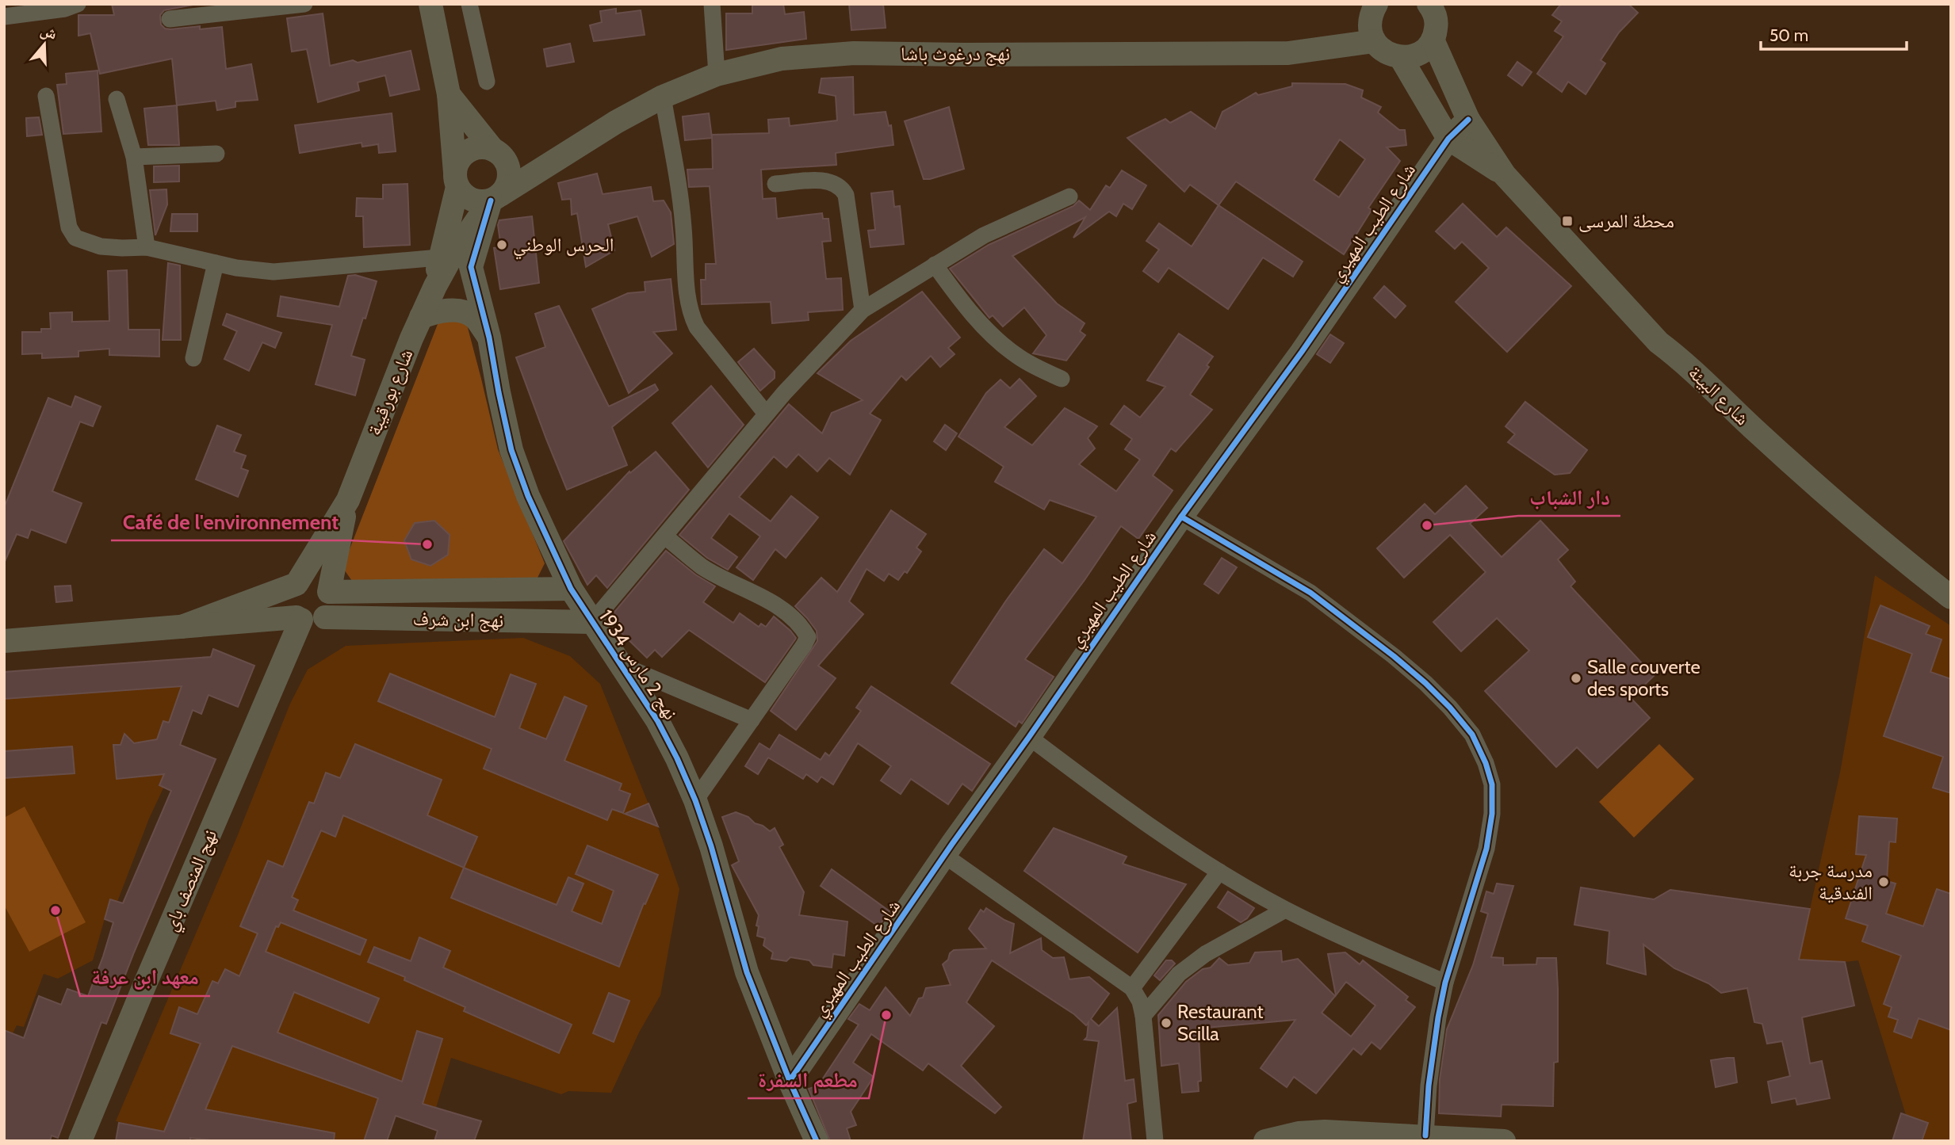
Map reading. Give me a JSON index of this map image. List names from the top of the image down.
{
  "streets": {
    "main road": [
      "نهج درغوث باشا",
      "شارع الطيب المهيري",
      "شارع بورقيبة",
      "شارع البيئة",
      "نهج ابن شرف",
      "نهج 2 مارس 1934",
      "نهج المنصف باي"
    ]
  },
  "crossings": [
    ["نهج درغوث باشا", "شارع بورقيبة"],
    ["نهج درغوث باشا", "نهج 2 مارس 1934"],
    ["شارع الطيب المهيري", "شارع البيئة"],
    ["شارع الطيب المهيري", "نهج 2 مارس 1934"],
    ["شارع بورقيبة", "نهج ابن شرف"],
    ["شارع بورقيبة", "نهج 2 مارس 1934"],
    ["شارع بورقيبة", "نهج المنصف باي"],
    ["نهج ابن شرف", "نهج 2 مارس 1934"],
    ["نهج ابن شرف", "نهج المنصف باي"]
  ],
  "places": {
    "transit": ["محطة المرسى"],
    "other": [
      "الحرس الوطني",
      "دار الشباب",
      "Café de l'environnement",
      "Salle couverte des sports",
      "مدرسة جربة الفندقية",
      "معهد ابن عرفة",
      "مطعم السفرة",
      "Restaurant Scilla"
    ]
  },
  "scale_bar": "50 m",
  "north": "top"
}
